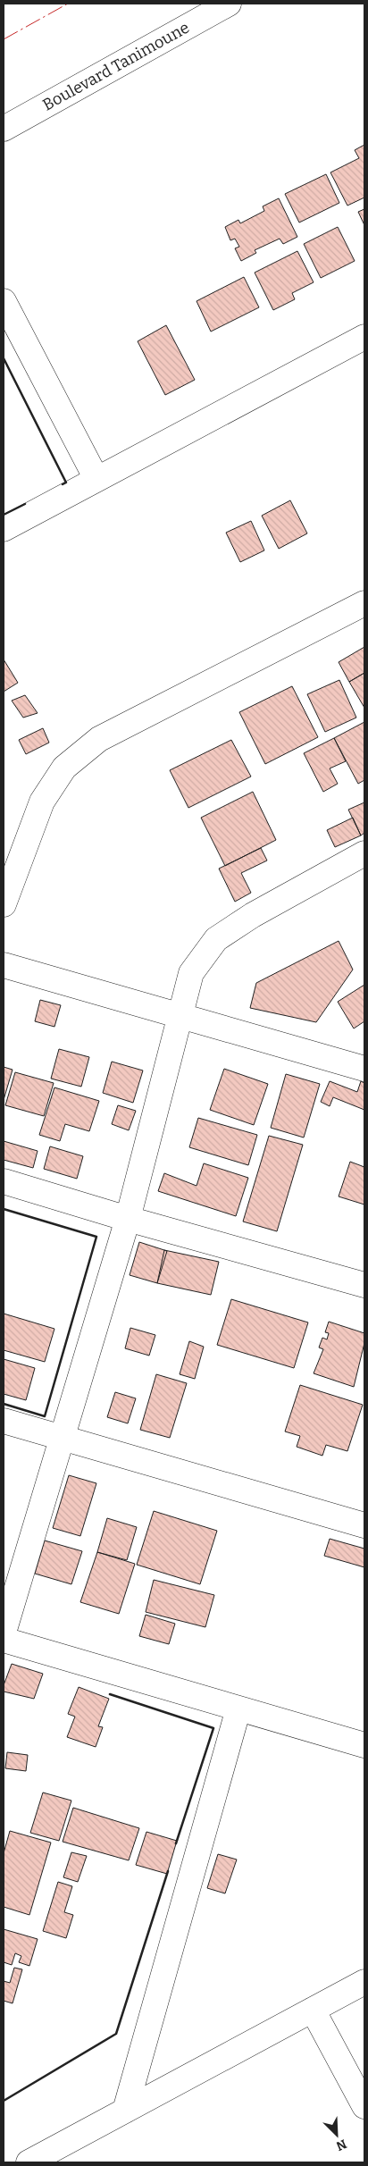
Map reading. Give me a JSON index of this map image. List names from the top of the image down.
{
  "streets": {
    "street": ["Boulevard Tanimoune"]
  },
  "north": "bottom right"
}
